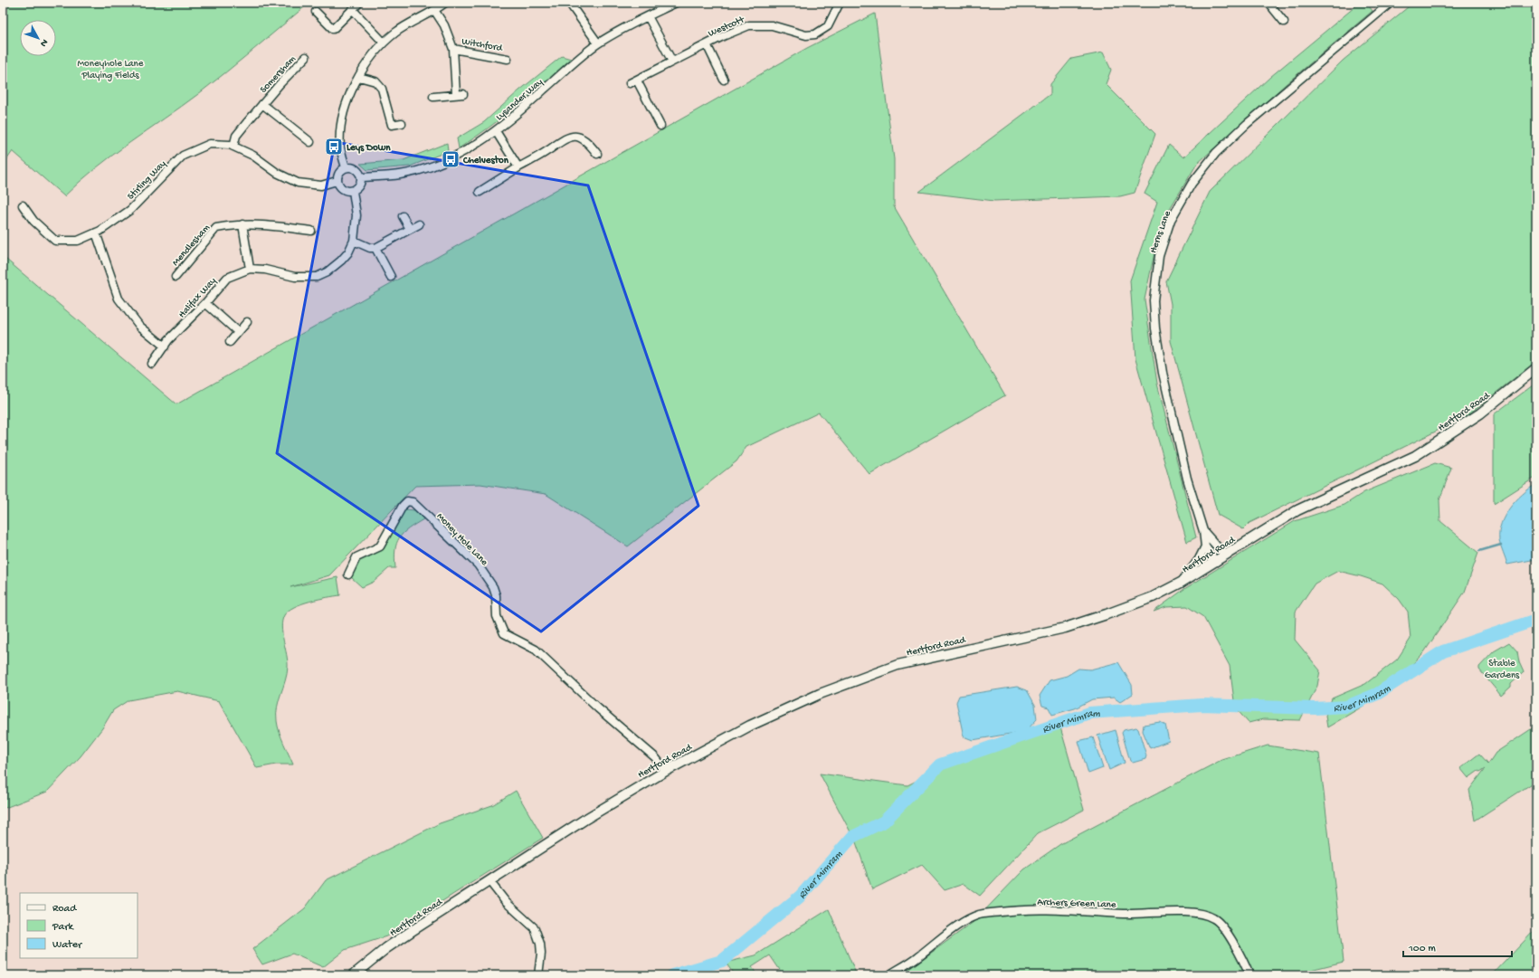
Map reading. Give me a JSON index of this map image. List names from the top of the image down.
{
  "streets": {
    "main road": ["Hertford Road"],
    "street": [
      "Westcott",
      "Witchford",
      "Somersham",
      "Lysander Way",
      "Stirling Way",
      "Herns Lane",
      "Mendlesham",
      "Halifax Way",
      "Money Hole Lane",
      "Archers Green Lane"
    ]
  },
  "crossings": [
    ["Somersham", "Stirling Way"],
    ["Lysander Way", "Stirling Way"],
    ["Lysander Way", "Halifax Way"],
    ["Stirling Way", "Halifax Way"],
    ["Herns Lane", "Hertford Road"],
    ["Hertford Road", "Money Hole Lane"]
  ],
  "water": ["River Mimram"],
  "parks": ["Moneyhole Lane Playing Fields", "Stable Gardens"],
  "places": {
    "bus stop": ["Leys Down", "Chelveston"]
  },
  "legend": ["Road", "Park", "Water"],
  "scale_bar": "100 m",
  "north": "bottom right"
}
